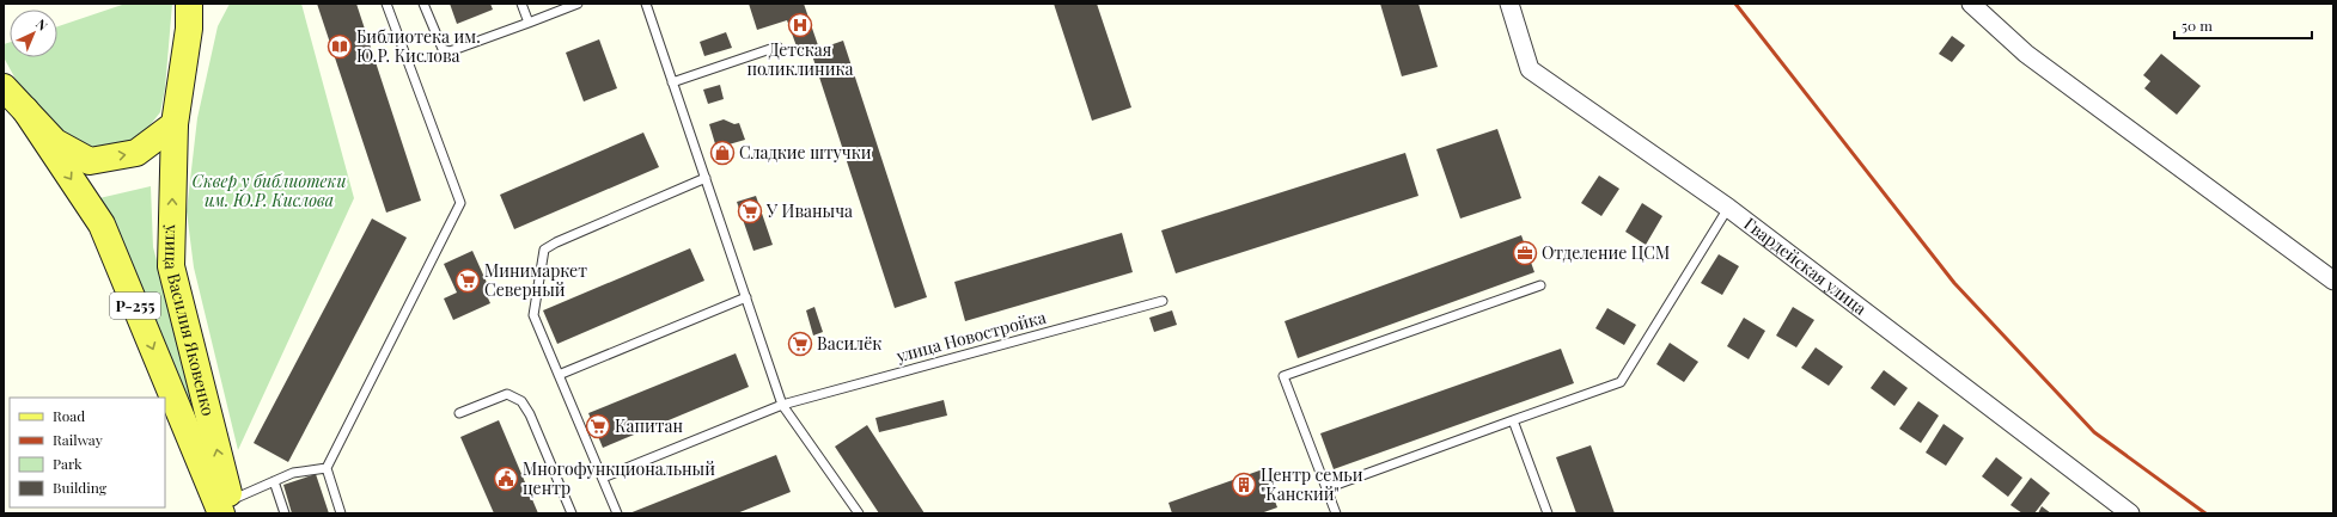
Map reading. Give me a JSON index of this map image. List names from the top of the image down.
{
  "streets": {
    "main road": ["Р-255", "улица Василия Яковенко"],
    "street": ["Гвардейская улица"],
    "lane": ["улица Новостройка"]
  },
  "crossings": [
    ["Р-255", "улица Василия Яковенко"]
  ],
  "parks": ["Сквер у библиотеки им. Ю.Р. Кислова"],
  "places": {
    "hospital": ["Детская поликлиника"],
    "library": ["Библиотека им. Ю.Р. Кислова"],
    "shop": ["Сладкие штучки"],
    "supermarket": [
      "У Иваныча",
      "Минимаркет Северный",
      "Василёк",
      "Капитан"
    ],
    "office": ["Отделение ЦСМ"],
    "public building": ["Многофункциональный центр"],
    "building": ["Центр семьи \"Канский\""]
  },
  "legend": [
    "Road",
    "Railway",
    "Park",
    "Building"
  ],
  "scale_bar": "50 m",
  "north": "top right"
}
